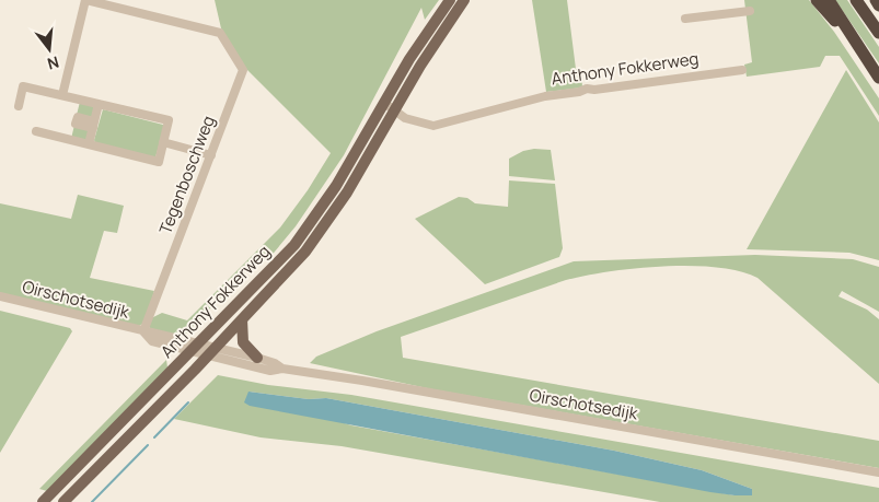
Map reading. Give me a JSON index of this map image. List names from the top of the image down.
{
  "streets": {
    "main road": ["Anthony Fokkerweg"],
    "street": ["Tegenboschweg", "Oirschotsedijk"]
  },
  "crossings": [
    ["Anthony Fokkerweg", "Oirschotsedijk"],
    ["Tegenboschweg", "Oirschotsedijk"]
  ],
  "north": "bottom"
}
